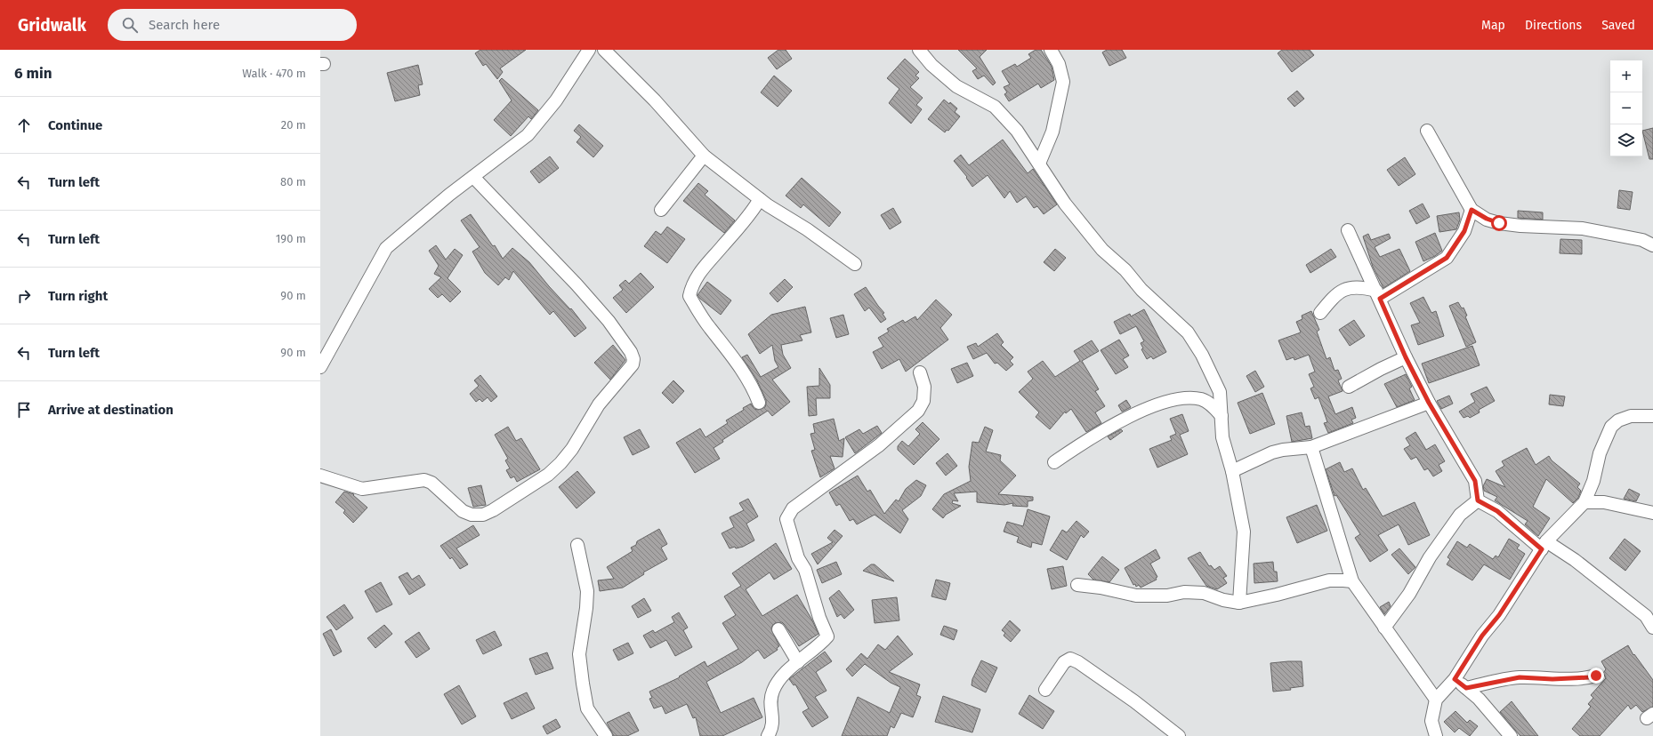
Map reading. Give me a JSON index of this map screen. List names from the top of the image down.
{
  "page": {
    "header": "Gridwalk",
    "search": "Search here",
    "nav": ["Map", "Directions", "Saved"],
    "heading": ["6 min", "Walk · 470 m"],
    "map_buttons": ["+", "−"],
    "list": [
      ["Continue", "20 m"],
      ["Turn left", "80 m"],
      ["Turn left", "190 m"],
      ["Turn right", "90 m"],
      ["Turn left", "90 m"],
      "Arrive at destination"
    ]
  }
}
